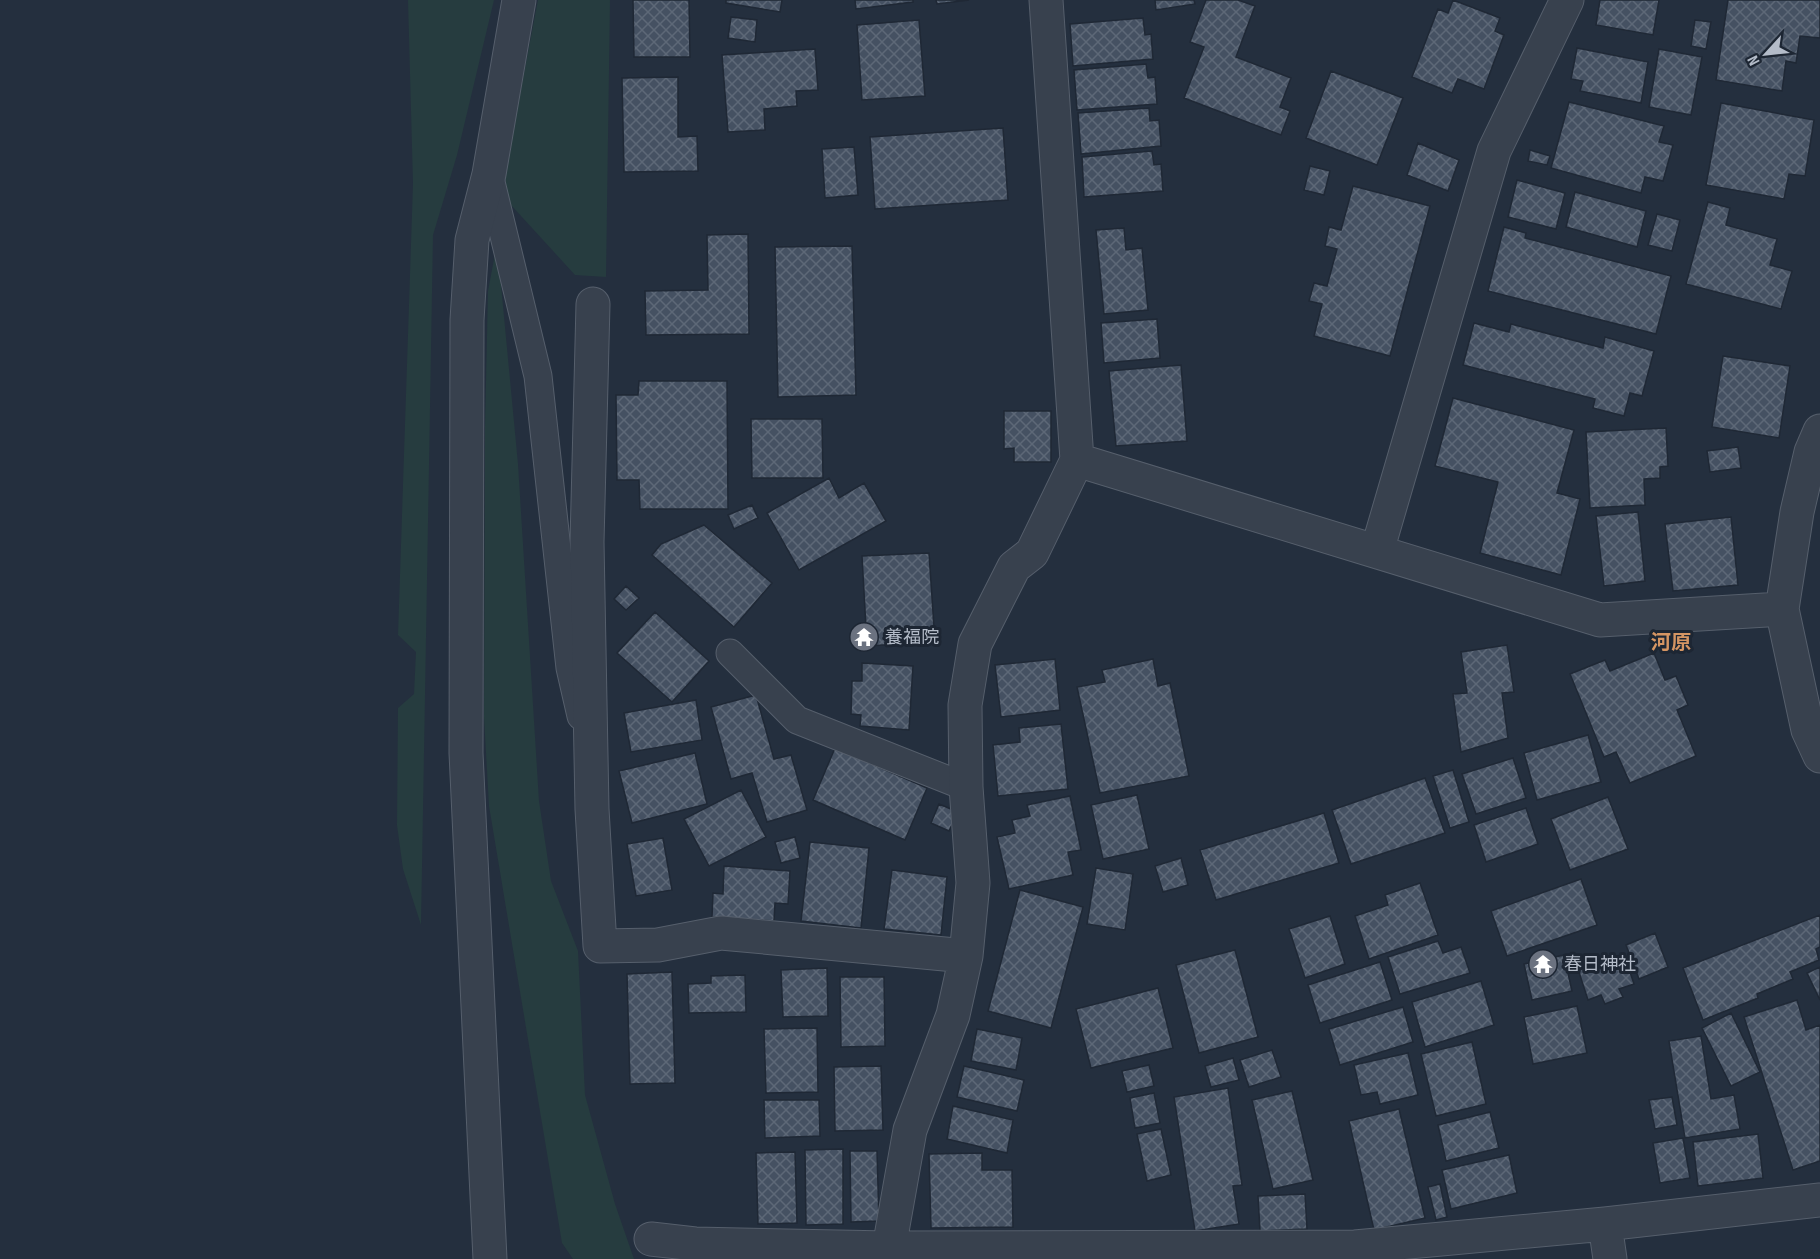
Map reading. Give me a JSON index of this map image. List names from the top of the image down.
{
  "districts": ["河原"],
  "places": {
    "temple": ["養福院", "春日神社"]
  },
  "north": "bottom left"
}
